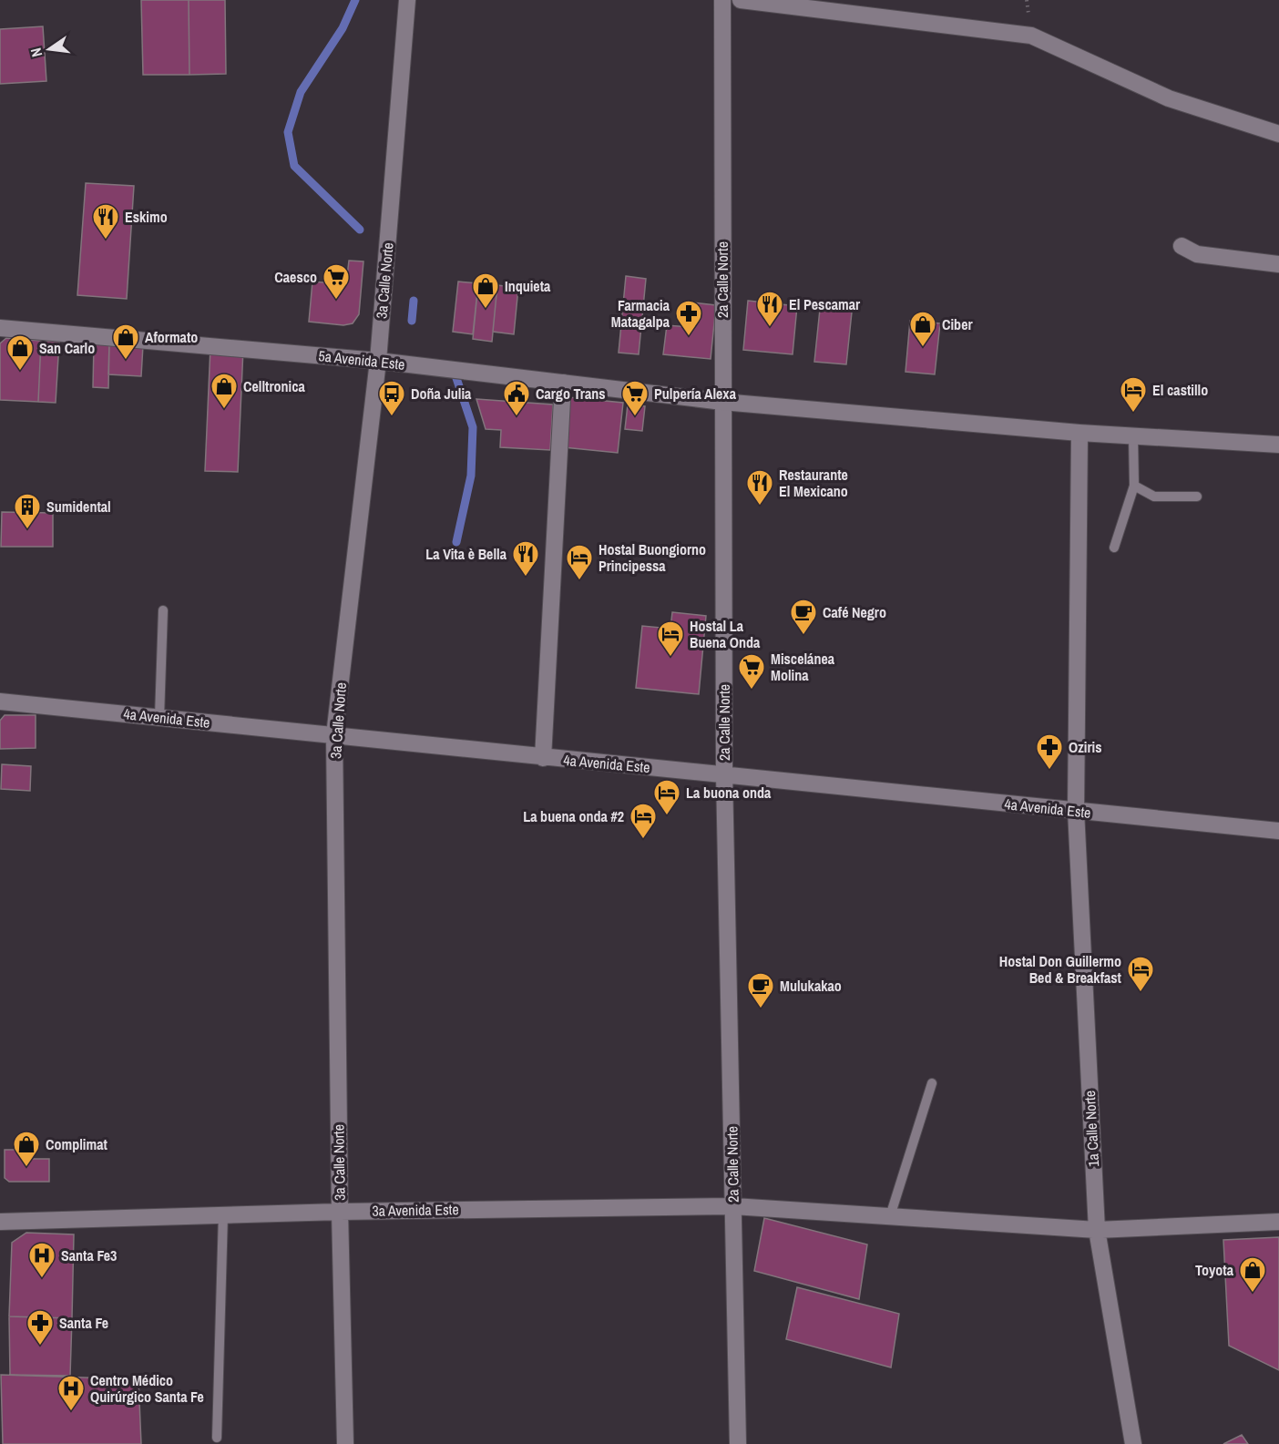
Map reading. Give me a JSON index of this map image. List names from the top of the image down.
{
  "streets": {
    "street": [
      "2a Calle Norte",
      "3a Calle Norte",
      "5a Avenida Este",
      "4a Avenida Este",
      "1a Calle Norte",
      "3a Avenida Este"
    ]
  },
  "crossings": [
    ["2a Calle Norte", "5a Avenida Este"],
    ["2a Calle Norte", "4a Avenida Este"],
    ["2a Calle Norte", "3a Avenida Este"],
    ["3a Calle Norte", "5a Avenida Este"],
    ["3a Calle Norte", "4a Avenida Este"],
    ["3a Calle Norte", "3a Avenida Este"],
    ["5a Avenida Este", "1a Calle Norte"],
    ["4a Avenida Este", "1a Calle Norte"],
    ["1a Calle Norte", "3a Avenida Este"]
  ],
  "places": {
    "restaurant": [
      "Eskimo",
      "El Pescamar",
      "Restaurante El Mexicano",
      "La Vita è Bella"
    ],
    "supermarket": ["Caesco", "Pulpería Alexa", "Miscelánea Molina"],
    "shop": [
      "Inquieta",
      "Ciber",
      "Aformato",
      "San Carlo",
      "Celltronica",
      "Complimat",
      "Toyota"
    ],
    "pharmacy": ["Farmacia Matagalpa", "Oziris", "Santa Fe"],
    "hotel": [
      "El castillo",
      "Hostal Buongiorno Principessa",
      "Hostal La Buena Onda",
      "La buona onda",
      "La buena onda #2",
      "Hostal Don Guillermo Bed & Breakfast"
    ],
    "bus stop": ["Doña Julia"],
    "public building": ["Cargo Trans"],
    "building": ["Sumidental"],
    "cafe": ["Café Negro", "Mulukakao"],
    "hospital": ["Santa Fe3", "Centro Médico Quirúrgico Santa Fe"]
  },
  "north": "left"
}
